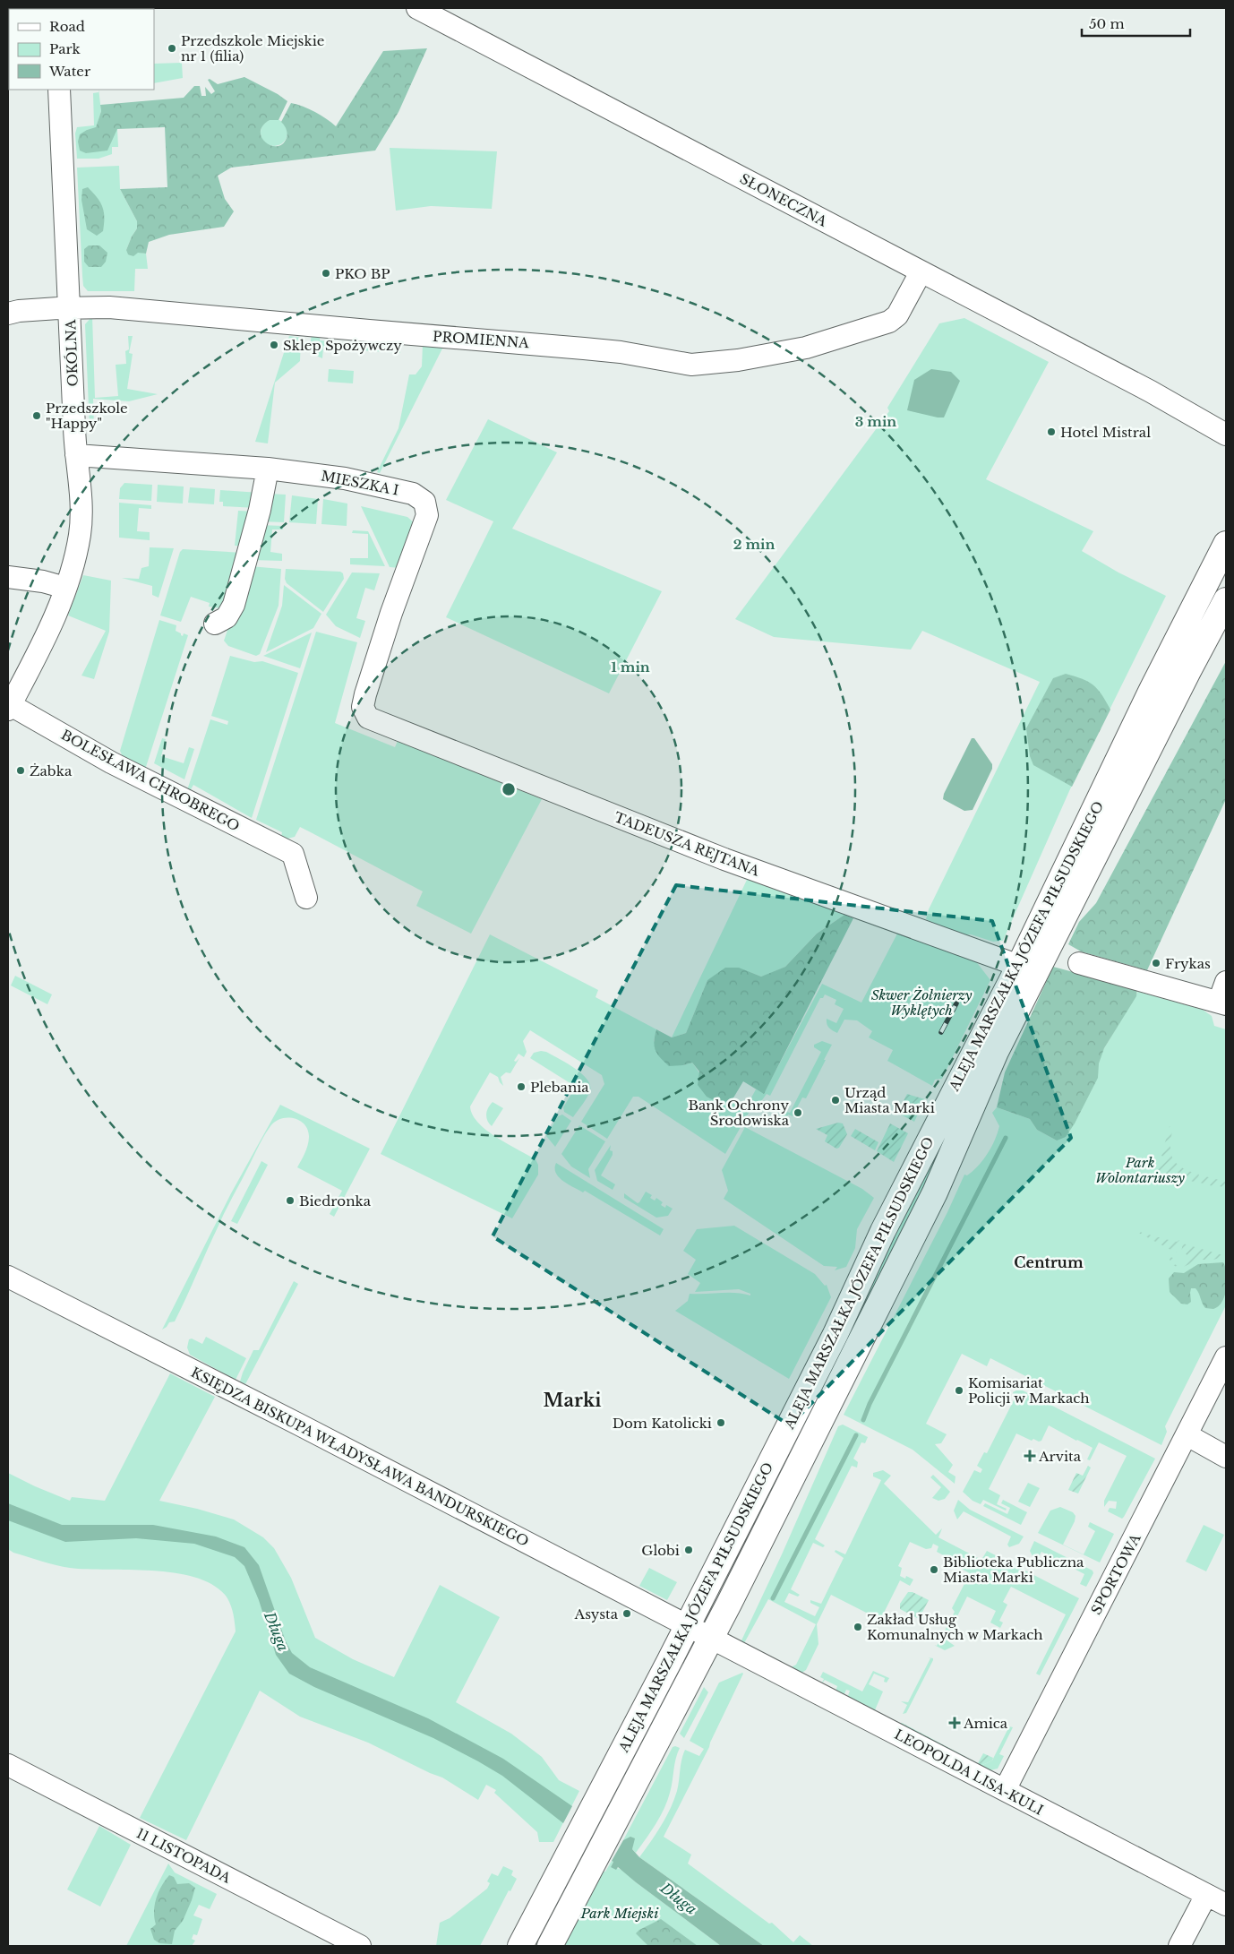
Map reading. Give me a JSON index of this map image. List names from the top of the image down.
{
  "streets": {
    "main road": ["ALEJA MARSZAŁKA JÓZEFA PIŁSUDSKIEGO"],
    "street": [
      "SŁONECZNA",
      "PROMIENNA",
      "OKÓLNA",
      "MIESZKA I",
      "BOLESŁAWA CHROBREGO",
      "TADEUSZA REJTANA",
      "KSIĘDZA BISKUPA WŁADYSŁAWA BANDURSKIEGO",
      "SPORTOWA",
      "LEOPOLDA LISA-KULI",
      "11 LISTOPADA"
    ]
  },
  "crossings": [
    ["SŁONECZNA", "PROMIENNA"],
    ["PROMIENNA", "OKÓLNA"],
    ["OKÓLNA", "MIESZKA I"],
    ["OKÓLNA", "BOLESŁAWA CHROBREGO"],
    ["MIESZKA I", "TADEUSZA REJTANA"],
    ["TADEUSZA REJTANA", "ALEJA MARSZAŁKA JÓZEFA PIŁSUDSKIEGO"],
    ["ALEJA MARSZAŁKA JÓZEFA PIŁSUDSKIEGO", "KSIĘDZA BISKUPA WŁADYSŁAWA BANDURSKIEGO"],
    ["ALEJA MARSZAŁKA JÓZEFA PIŁSUDSKIEGO", "LEOPOLDA LISA-KULI"],
    ["KSIĘDZA BISKUPA WŁADYSŁAWA BANDURSKIEGO", "LEOPOLDA LISA-KULI"],
    ["SPORTOWA", "LEOPOLDA LISA-KULI"]
  ],
  "districts": ["Centrum", "Marki"],
  "water": ["Długa"],
  "parks": ["Skwer Żołnierzy Wyklętych", "Park Wolontariuszy", "Park Miejski"],
  "places": {
    "other": [
      "Przedszkole Miejskie nr 1 (filia)",
      "PKO BP",
      "Sklep Spożywczy",
      "Przedszkole \"Happy\"",
      "Hotel Mistral",
      "Żabka",
      "Frykas",
      "Plebania",
      "Urząd Miasta Marki",
      "Bank Ochrony Środowiska",
      "Biedronka",
      "Komisariat Policji w Markach",
      "Dom Katolicki",
      "Globi",
      "Biblioteka Publiczna Miasta Marki",
      "Asysta",
      "Zakład Usług Komunalnych w Markach"
    ],
    "health": ["Arvita", "Amica"]
  },
  "legend": ["Road", "Park", "Water"],
  "scale_bar": "50 m",
  "rings": ["3 min", "2 min", "1 min"]
}
